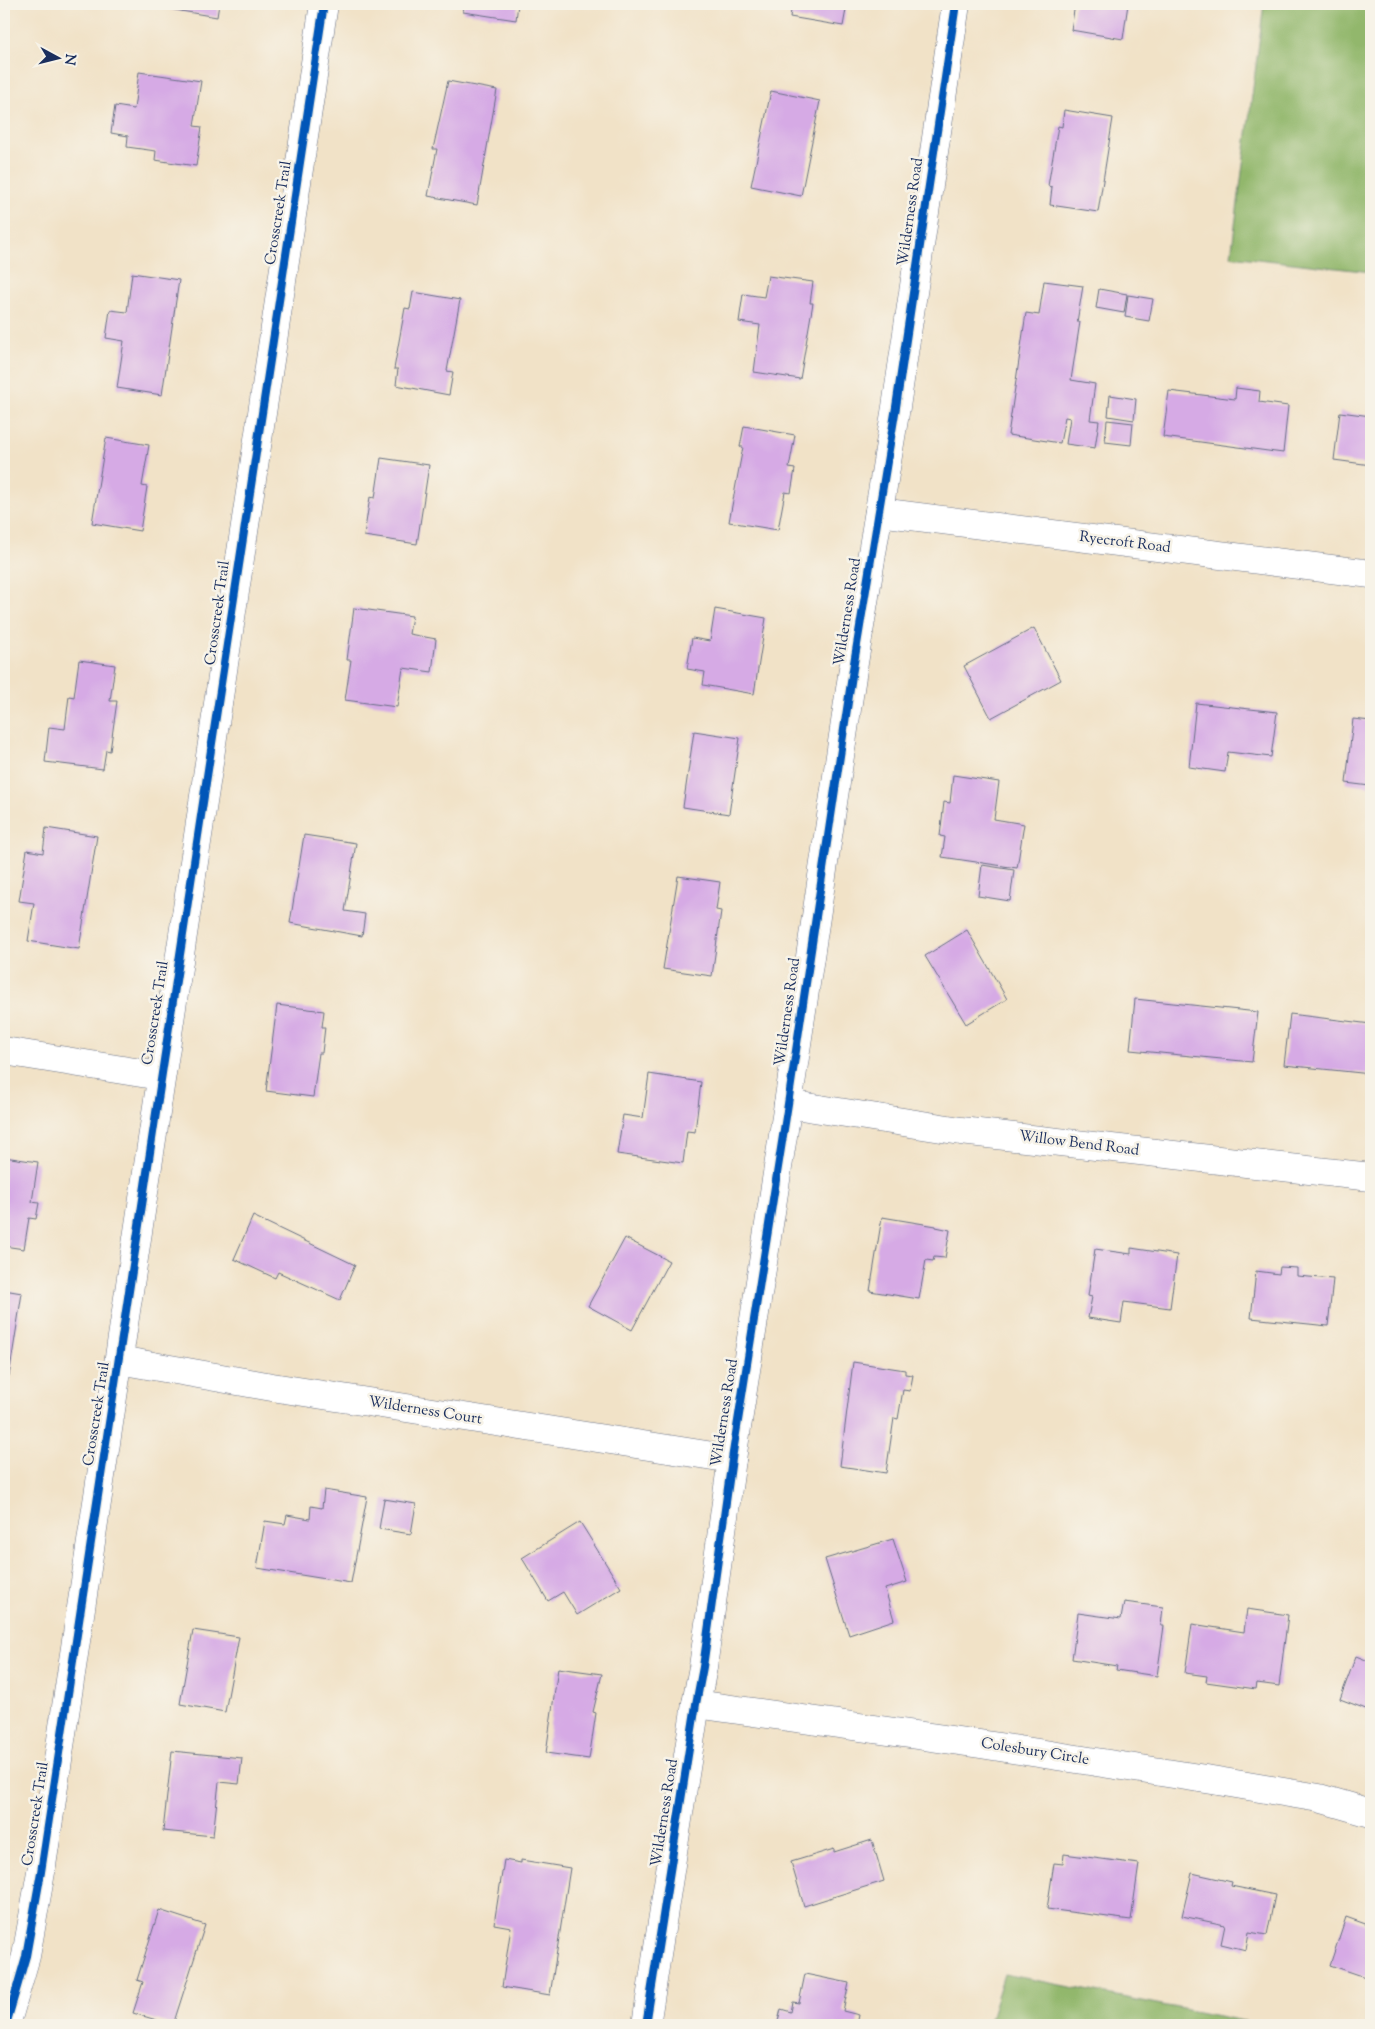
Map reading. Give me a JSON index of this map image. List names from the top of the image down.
{
  "streets": {
    "street": [
      "Wilderness Road",
      "Crosscreek Trail",
      "Ryecroft Road",
      "Willow Bend Road",
      "Wilderness Court",
      "Colesbury Circle"
    ]
  },
  "crossings": [
    ["Wilderness Road", "Ryecroft Road"],
    ["Wilderness Road", "Willow Bend Road"],
    ["Wilderness Road", "Wilderness Court"],
    ["Wilderness Road", "Colesbury Circle"],
    ["Crosscreek Trail", "Wilderness Court"]
  ],
  "north": "right"
}
